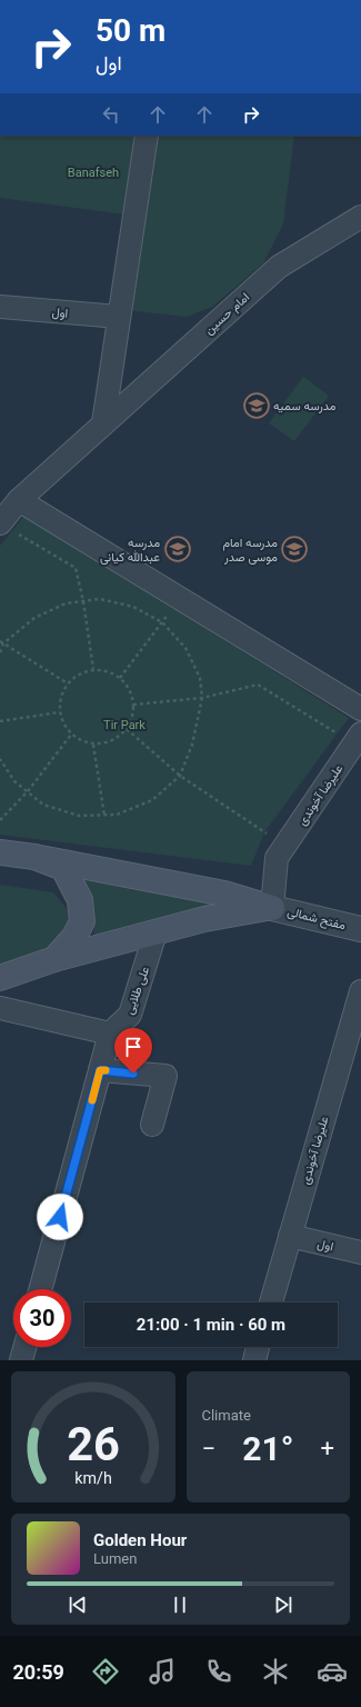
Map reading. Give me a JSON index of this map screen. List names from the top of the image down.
{
  "streets": {
    "street": [
      "اول",
      "امام حسین",
      "علیرضا آخوندی",
      "مفتح شمالی",
      "علی طلایی"
    ]
  },
  "crossings": [
    ["اول", "علیرضا آخوندی"],
    ["علیرضا آخوندی", "مفتح شمالی"]
  ],
  "parks": ["Banafseh", "Tir Park"],
  "places": {
    "school or university": ["مدرسه سمیه", "مدرسه عبدالله کیانی", "مدرسه امام موسی صدر"]
  },
  "page": {
    "turn": ["50 m", "اول"],
    "limit": "30",
    "trip": "21:00 · 1 min · 60 m",
    "tile": "Climate",
    "heat": ["−", "21°", "+"],
    "song": ["Golden Hour", "Lumen"],
    "tabs": "20:59",
    "gauge": ["26", "km/h"]
  }
}
